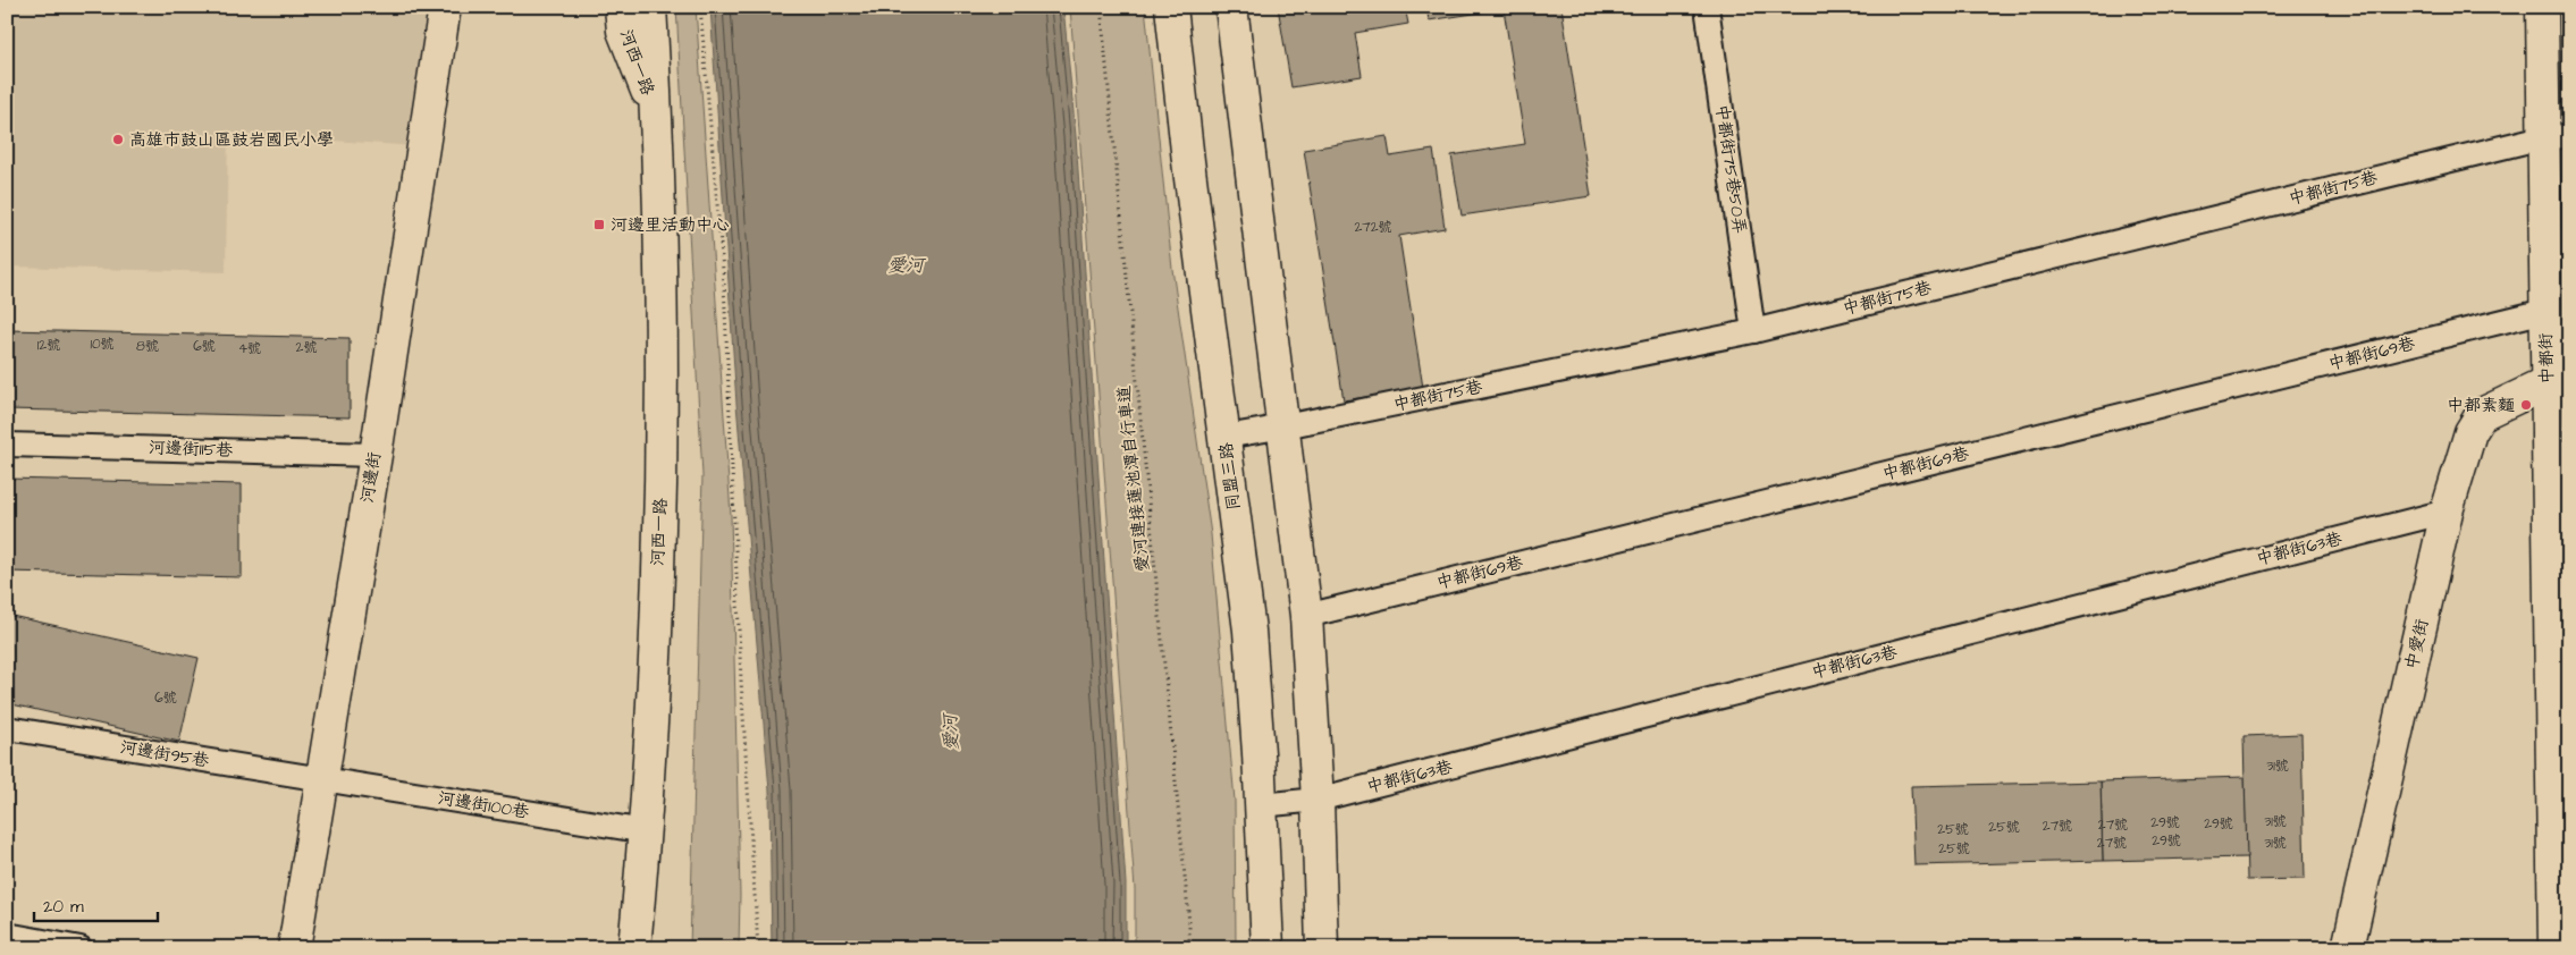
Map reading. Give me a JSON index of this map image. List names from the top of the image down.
{
  "streets": {
    "street": [
      "河西一路",
      "中都街",
      "同盟三路",
      "河邊街",
      "中愛街"
    ],
    "lane": [
      "中都街75巷50弄",
      "中都街75巷",
      "中都街69巷",
      "河邊街115巷",
      "中都街63巷",
      "河邊街95巷",
      "河邊街100巷"
    ],
    "path": ["愛河連接蓮池潭自行車道"]
  },
  "crossings": [
    ["河西一路", "河邊街100巷"],
    ["中都街75巷50弄", "中都街75巷"],
    ["中都街75巷", "中都街"],
    ["中都街75巷", "同盟三路"],
    ["中都街69巷", "中都街"],
    ["中都街", "中愛街"],
    ["河邊街115巷", "河邊街"],
    ["同盟三路", "中都街63巷"],
    ["河邊街", "河邊街95巷"],
    ["河邊街", "河邊街100巷"],
    ["中都街63巷", "中愛街"],
    ["河邊街95巷", "河邊街100巷"]
  ],
  "water": ["愛河"],
  "places": {
    "other": ["高雄市鼓山區鼓岩國民小學", "中都素麵"],
    "transit": ["河邊里活動中心"]
  },
  "house_numbers": [
    "272號",
    "10號",
    "12號",
    "8號",
    "6號",
    "2號",
    "4號",
    "6號",
    "31號",
    "31號",
    "29號",
    "29號",
    "27號",
    "27號",
    "25號",
    "25號",
    "29號",
    "27號",
    "31號",
    "25號"
  ],
  "scale_bar": "20 m"
}
